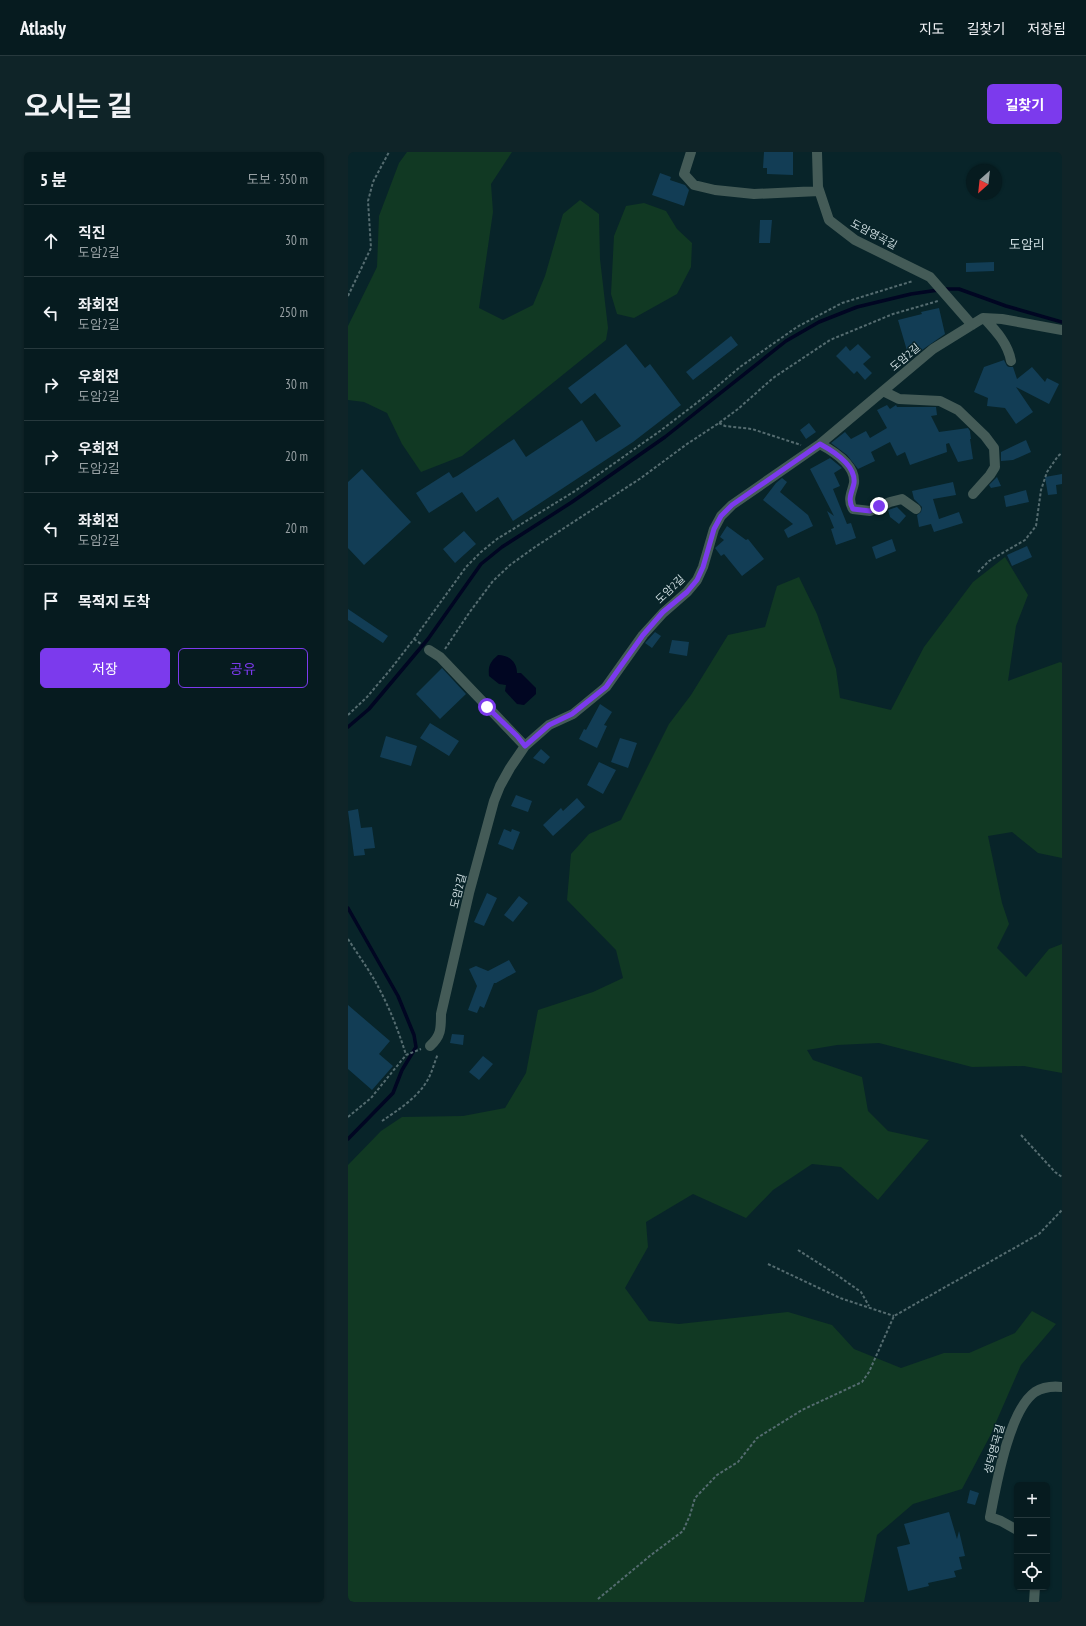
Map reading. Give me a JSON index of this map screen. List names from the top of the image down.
{
  "streets": {
    "street": ["도암영곡길", "도암2길", "성덕영곡길"]
  },
  "districts": ["도암리"],
  "north": "bottom left",
  "page": {
    "header": "Atlasly",
    "nav": ["지도", "길찾기", "저장됨"],
    "title": "오시는 길",
    "buttons": [
      "길찾기",
      ["저장", "공유"]
    ],
    "heading": ["5 분", "도보 · 350 m"],
    "list": [
      ["직진", "도암2길", "30 m"],
      ["좌회전", "도암2길", "250 m"],
      ["우회전", "도암2길", "30 m"],
      ["우회전", "도암2길", "20 m"],
      ["좌회전", "도암2길", "20 m"],
      "목적지 도착"
    ],
    "map_buttons": ["+", "−"]
  }
}
